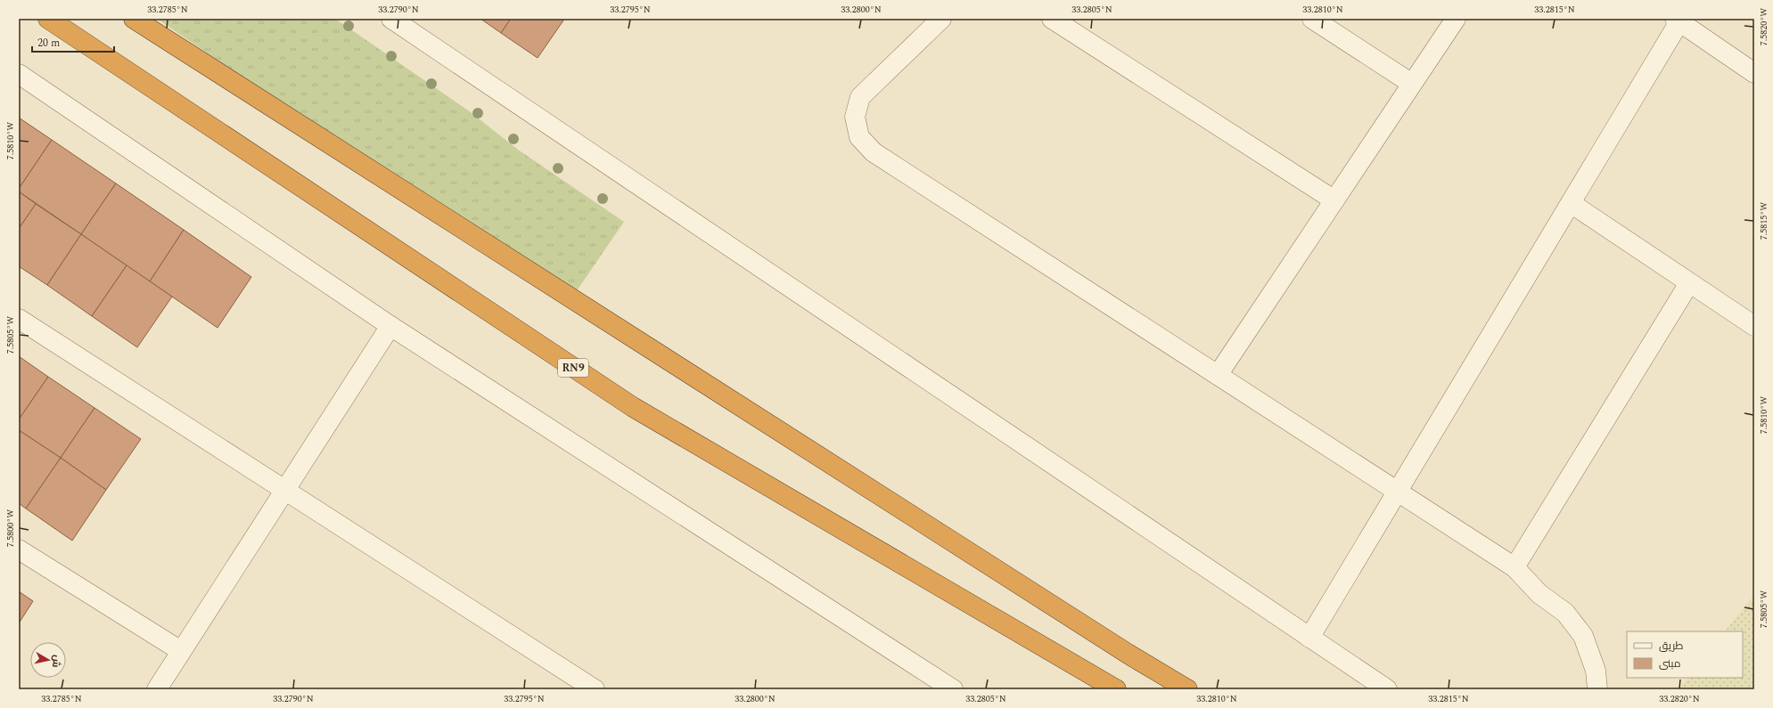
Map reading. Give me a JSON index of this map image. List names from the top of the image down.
{
  "streets": {
    "highway": ["RN9"]
  },
  "legend": ["طريق", "مبنى"],
  "scale_bar": "20 m",
  "north": "right",
  "coordinates": [
    "33.2785°N",
    "33.2790°N",
    "33.2795°N",
    "33.2800°N",
    "33.2805°N",
    "33.2810°N",
    "33.2815°N",
    "7.5820°W",
    "7.5810°W",
    "7.5815°W",
    "7.5805°W",
    "7.5800°W",
    "33.2820°N"
  ]
}
